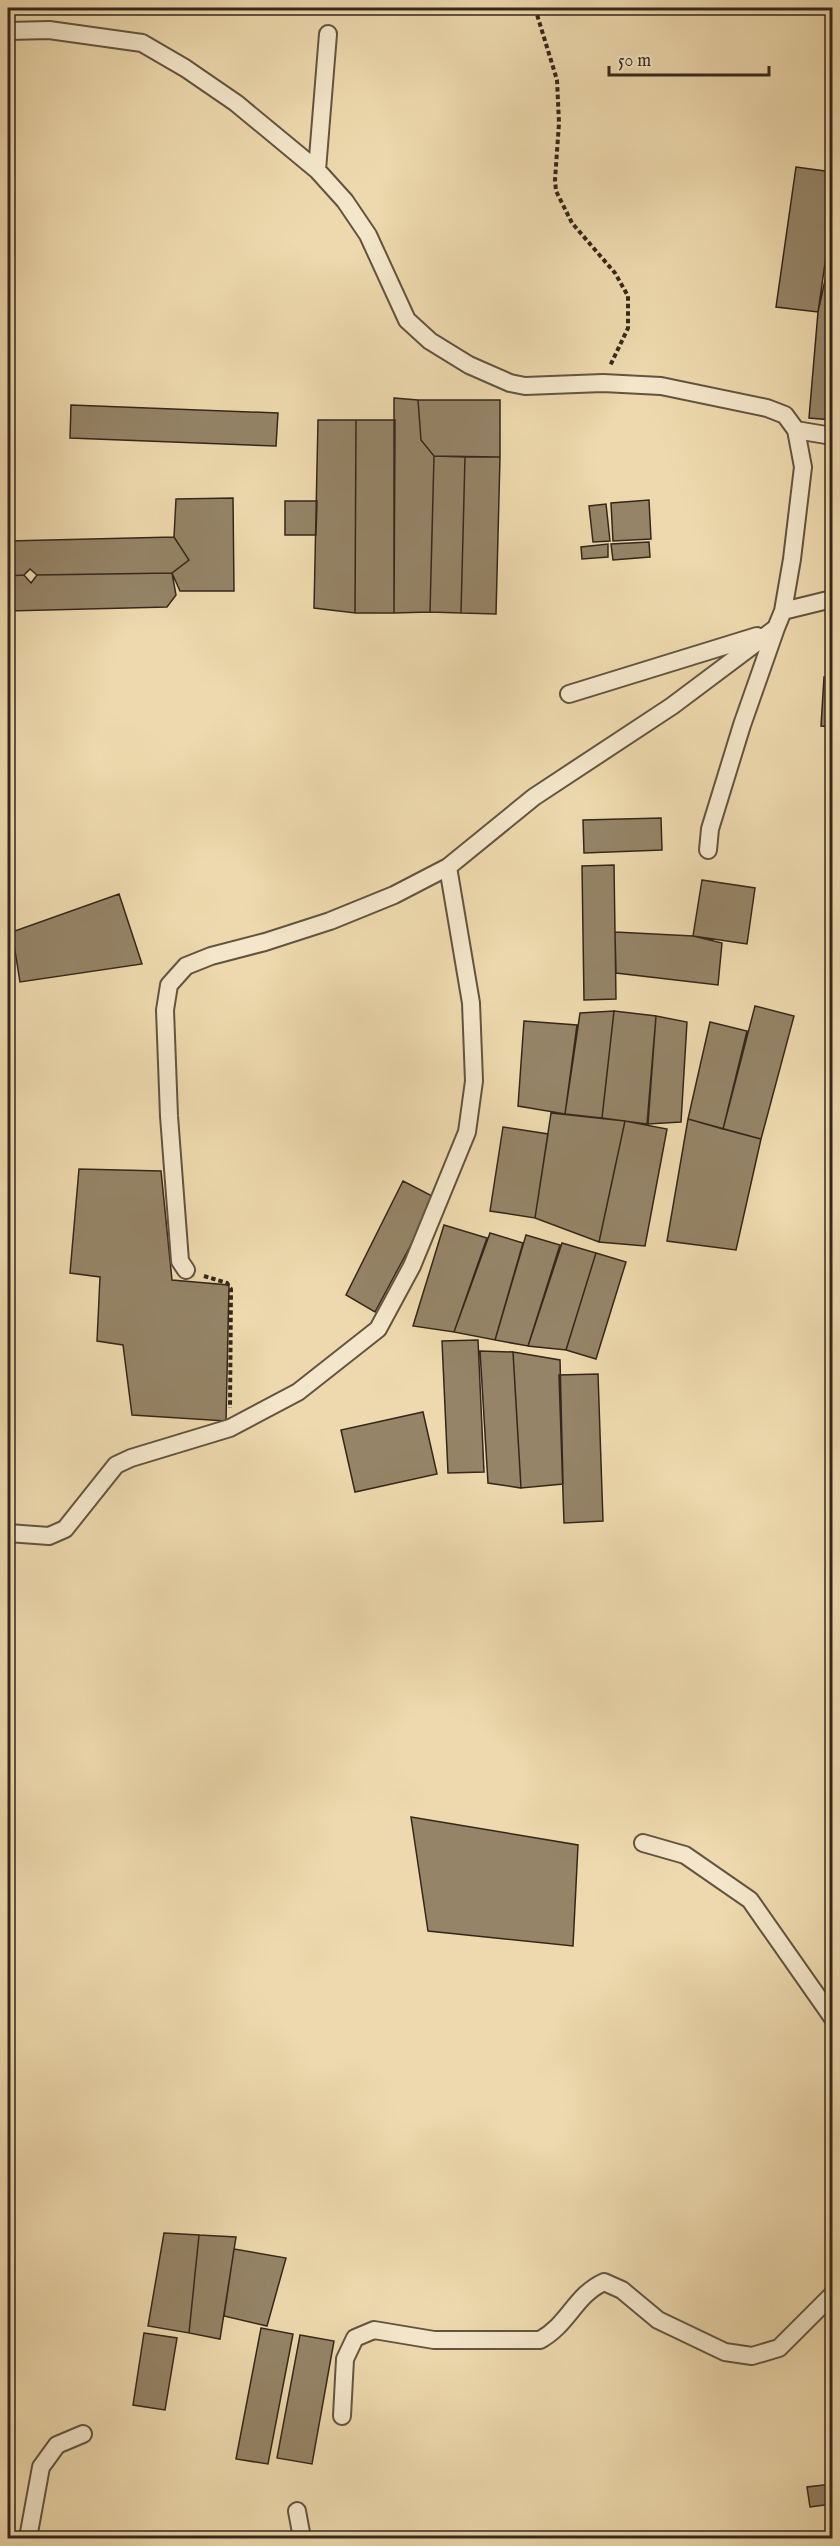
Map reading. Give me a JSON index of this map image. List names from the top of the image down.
{
  "scale_bar": "50 m"
}
